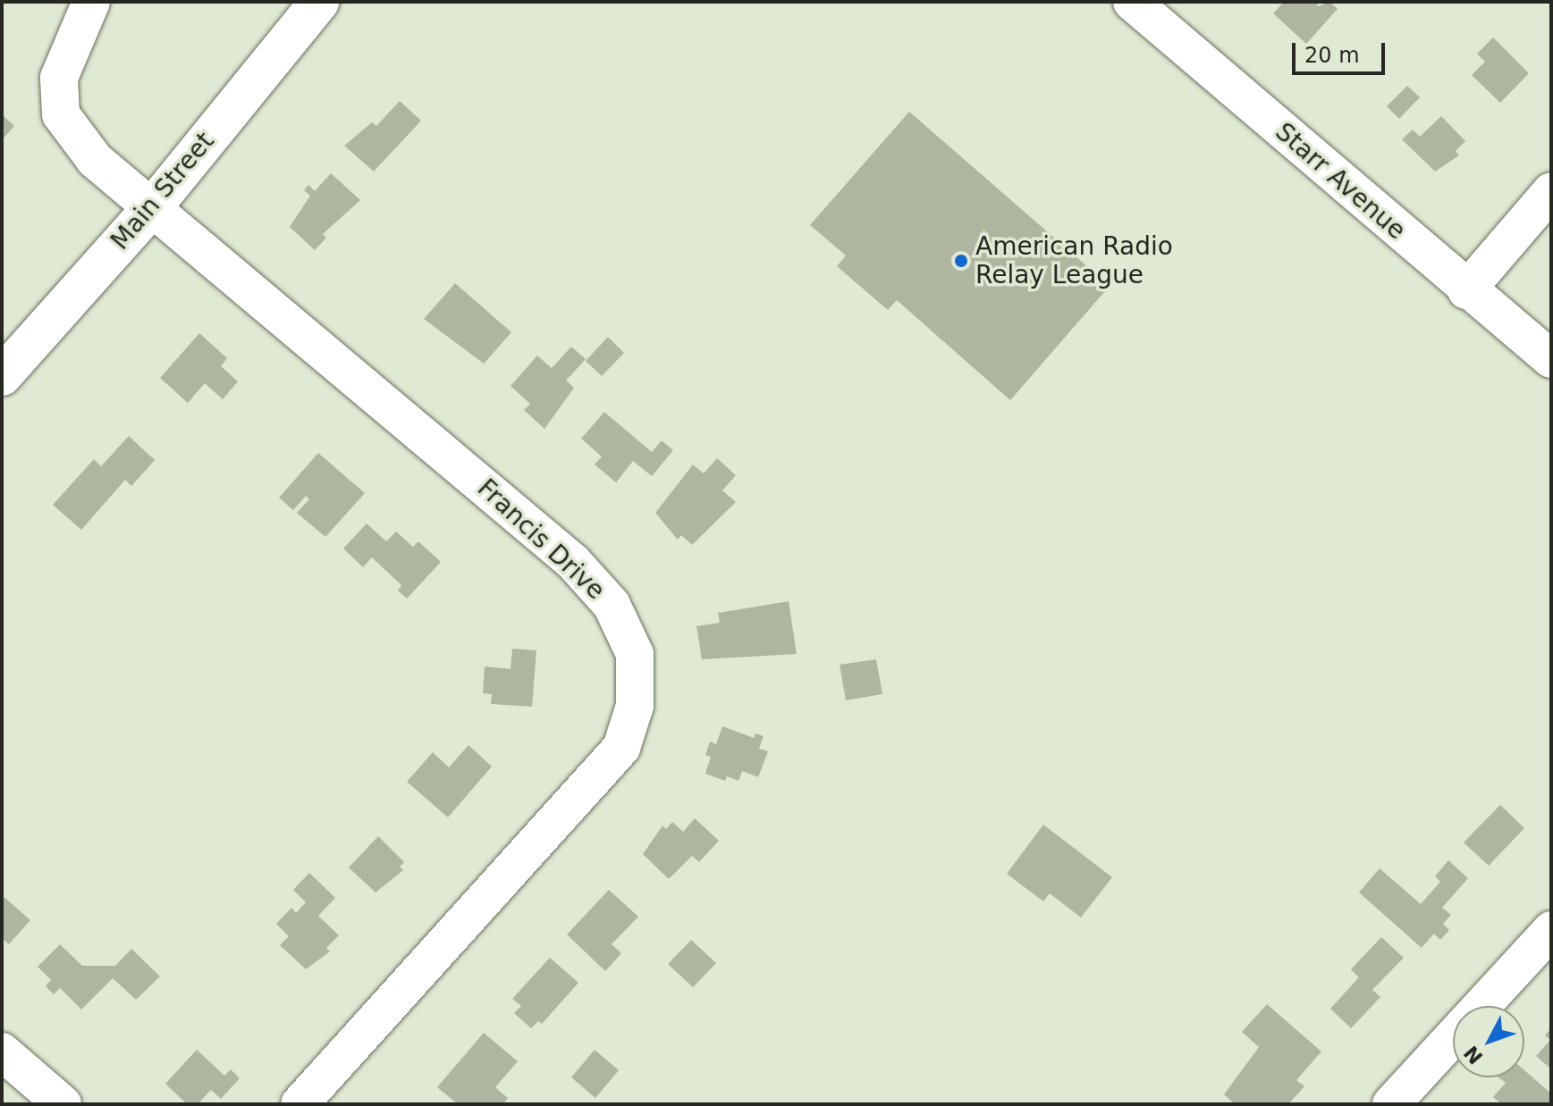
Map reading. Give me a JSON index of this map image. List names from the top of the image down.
{
  "streets": {
    "street": ["Starr Avenue", "Main Street", "Francis Drive"]
  },
  "crossings": [
    ["Main Street", "Francis Drive"]
  ],
  "places": ["American Radio Relay League"],
  "scale_bar": "20 m",
  "north": "bottom left"
}
